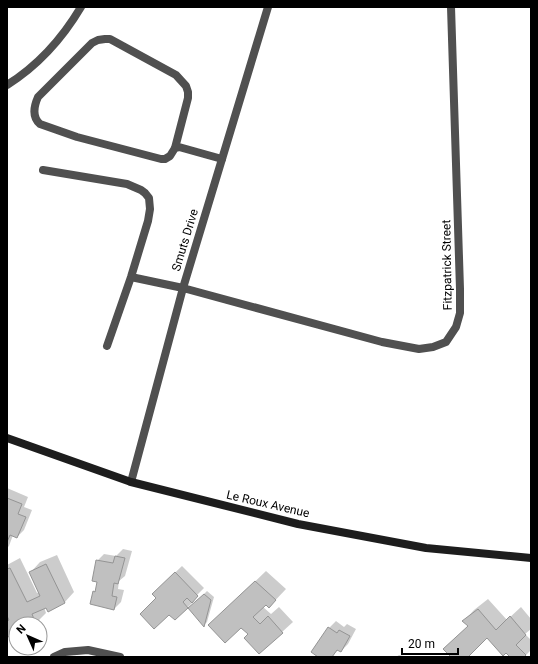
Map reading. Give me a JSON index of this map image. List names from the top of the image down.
{
  "streets": {
    "main road": ["Le Roux Avenue"],
    "street": ["Smuts Drive", "Fitzpatrick Street"]
  },
  "crossings": [
    ["Smuts Drive", "Fitzpatrick Street"],
    ["Smuts Drive", "Le Roux Avenue"]
  ],
  "scale_bar": "20 m",
  "north": "top left"
}
